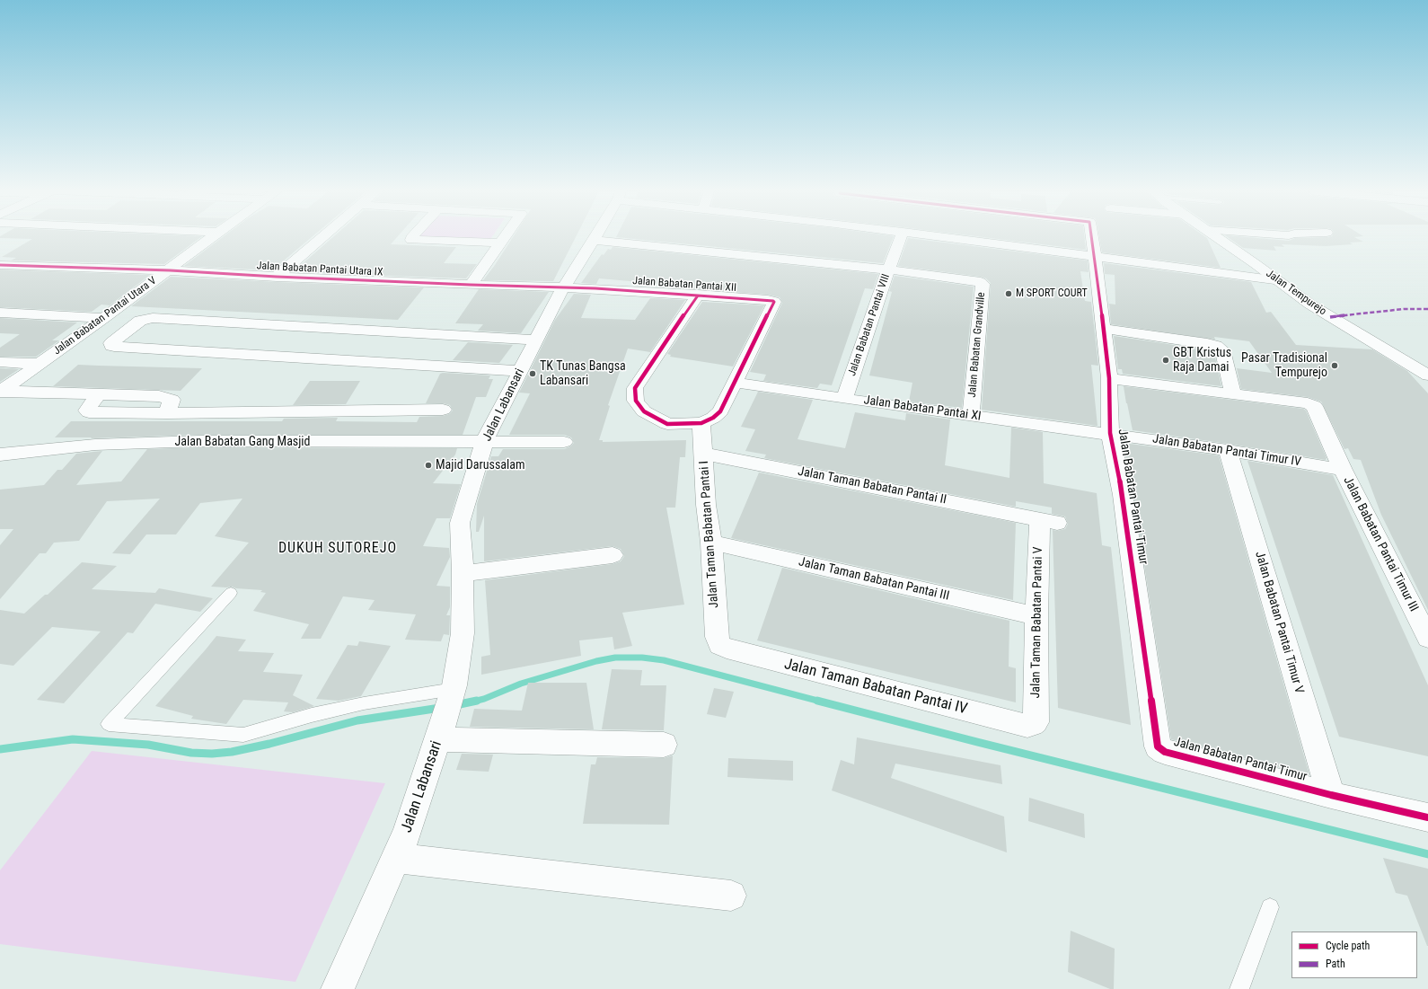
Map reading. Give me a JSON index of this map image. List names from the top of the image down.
{
  "streets": {
    "street": [
      "Jalan Babatan Pantai Utara IX",
      "Jalan Babatan Pantai XII",
      "Jalan Tempurejo",
      "Jalan Babatan Pantai Utara V",
      "Jalan Babatan Pantai VIII",
      "Jalan Babatan Grandville",
      "Jalan Labansari",
      "Jalan Babatan Pantai XI",
      "Jalan Babatan Gang Masjid",
      "Jalan Babatan Pantai Timur IV",
      "Jalan Taman Babatan Pantai II",
      "Jalan Babatan Pantai Timur",
      "Jalan Taman Babatan Pantai I",
      "Jalan Babatan Pantai Timur III",
      "Jalan Taman Babatan Pantai III",
      "Jalan Taman Babatan Pantai V",
      "Jalan Babatan Pantai Timur V",
      "Jalan Taman Babatan Pantai IV"
    ]
  },
  "crossings": [
    ["Jalan Babatan Pantai Utara IX", "Jalan Babatan Pantai XII"],
    ["Jalan Babatan Pantai Utara IX", "Jalan Babatan Pantai Utara V"],
    ["Jalan Babatan Pantai Utara IX", "Jalan Labansari"],
    ["Jalan Babatan Pantai XII", "Jalan Babatan Pantai XI"],
    ["Jalan Babatan Pantai VIII", "Jalan Babatan Grandville"],
    ["Jalan Babatan Pantai VIII", "Jalan Babatan Pantai XI"],
    ["Jalan Babatan Grandville", "Jalan Babatan Pantai XI"],
    ["Jalan Labansari", "Jalan Babatan Gang Masjid"],
    ["Jalan Babatan Pantai XI", "Jalan Babatan Pantai Timur IV"],
    ["Jalan Babatan Pantai XI", "Jalan Babatan Pantai Timur"],
    ["Jalan Babatan Pantai Timur IV", "Jalan Babatan Pantai Timur"],
    ["Jalan Babatan Pantai Timur IV", "Jalan Babatan Pantai Timur III"],
    ["Jalan Babatan Pantai Timur IV", "Jalan Babatan Pantai Timur V"],
    ["Jalan Taman Babatan Pantai II", "Jalan Taman Babatan Pantai I"],
    ["Jalan Taman Babatan Pantai II", "Jalan Taman Babatan Pantai V"],
    ["Jalan Babatan Pantai Timur", "Jalan Babatan Pantai Timur V"],
    ["Jalan Taman Babatan Pantai I", "Jalan Taman Babatan Pantai III"],
    ["Jalan Taman Babatan Pantai I", "Jalan Taman Babatan Pantai IV"],
    ["Jalan Taman Babatan Pantai III", "Jalan Taman Babatan Pantai V"],
    ["Jalan Taman Babatan Pantai V", "Jalan Taman Babatan Pantai IV"]
  ],
  "districts": ["DUKUH SUTOREJO"],
  "places": [
    "M SPORT COURT",
    "GBT Kristus Raja Damai",
    "Pasar Tradisional Tempurejo",
    "TK Tunas Bangsa Labansari",
    "Majid Darussalam"
  ],
  "legend": ["Cycle path", "Path"]
}
